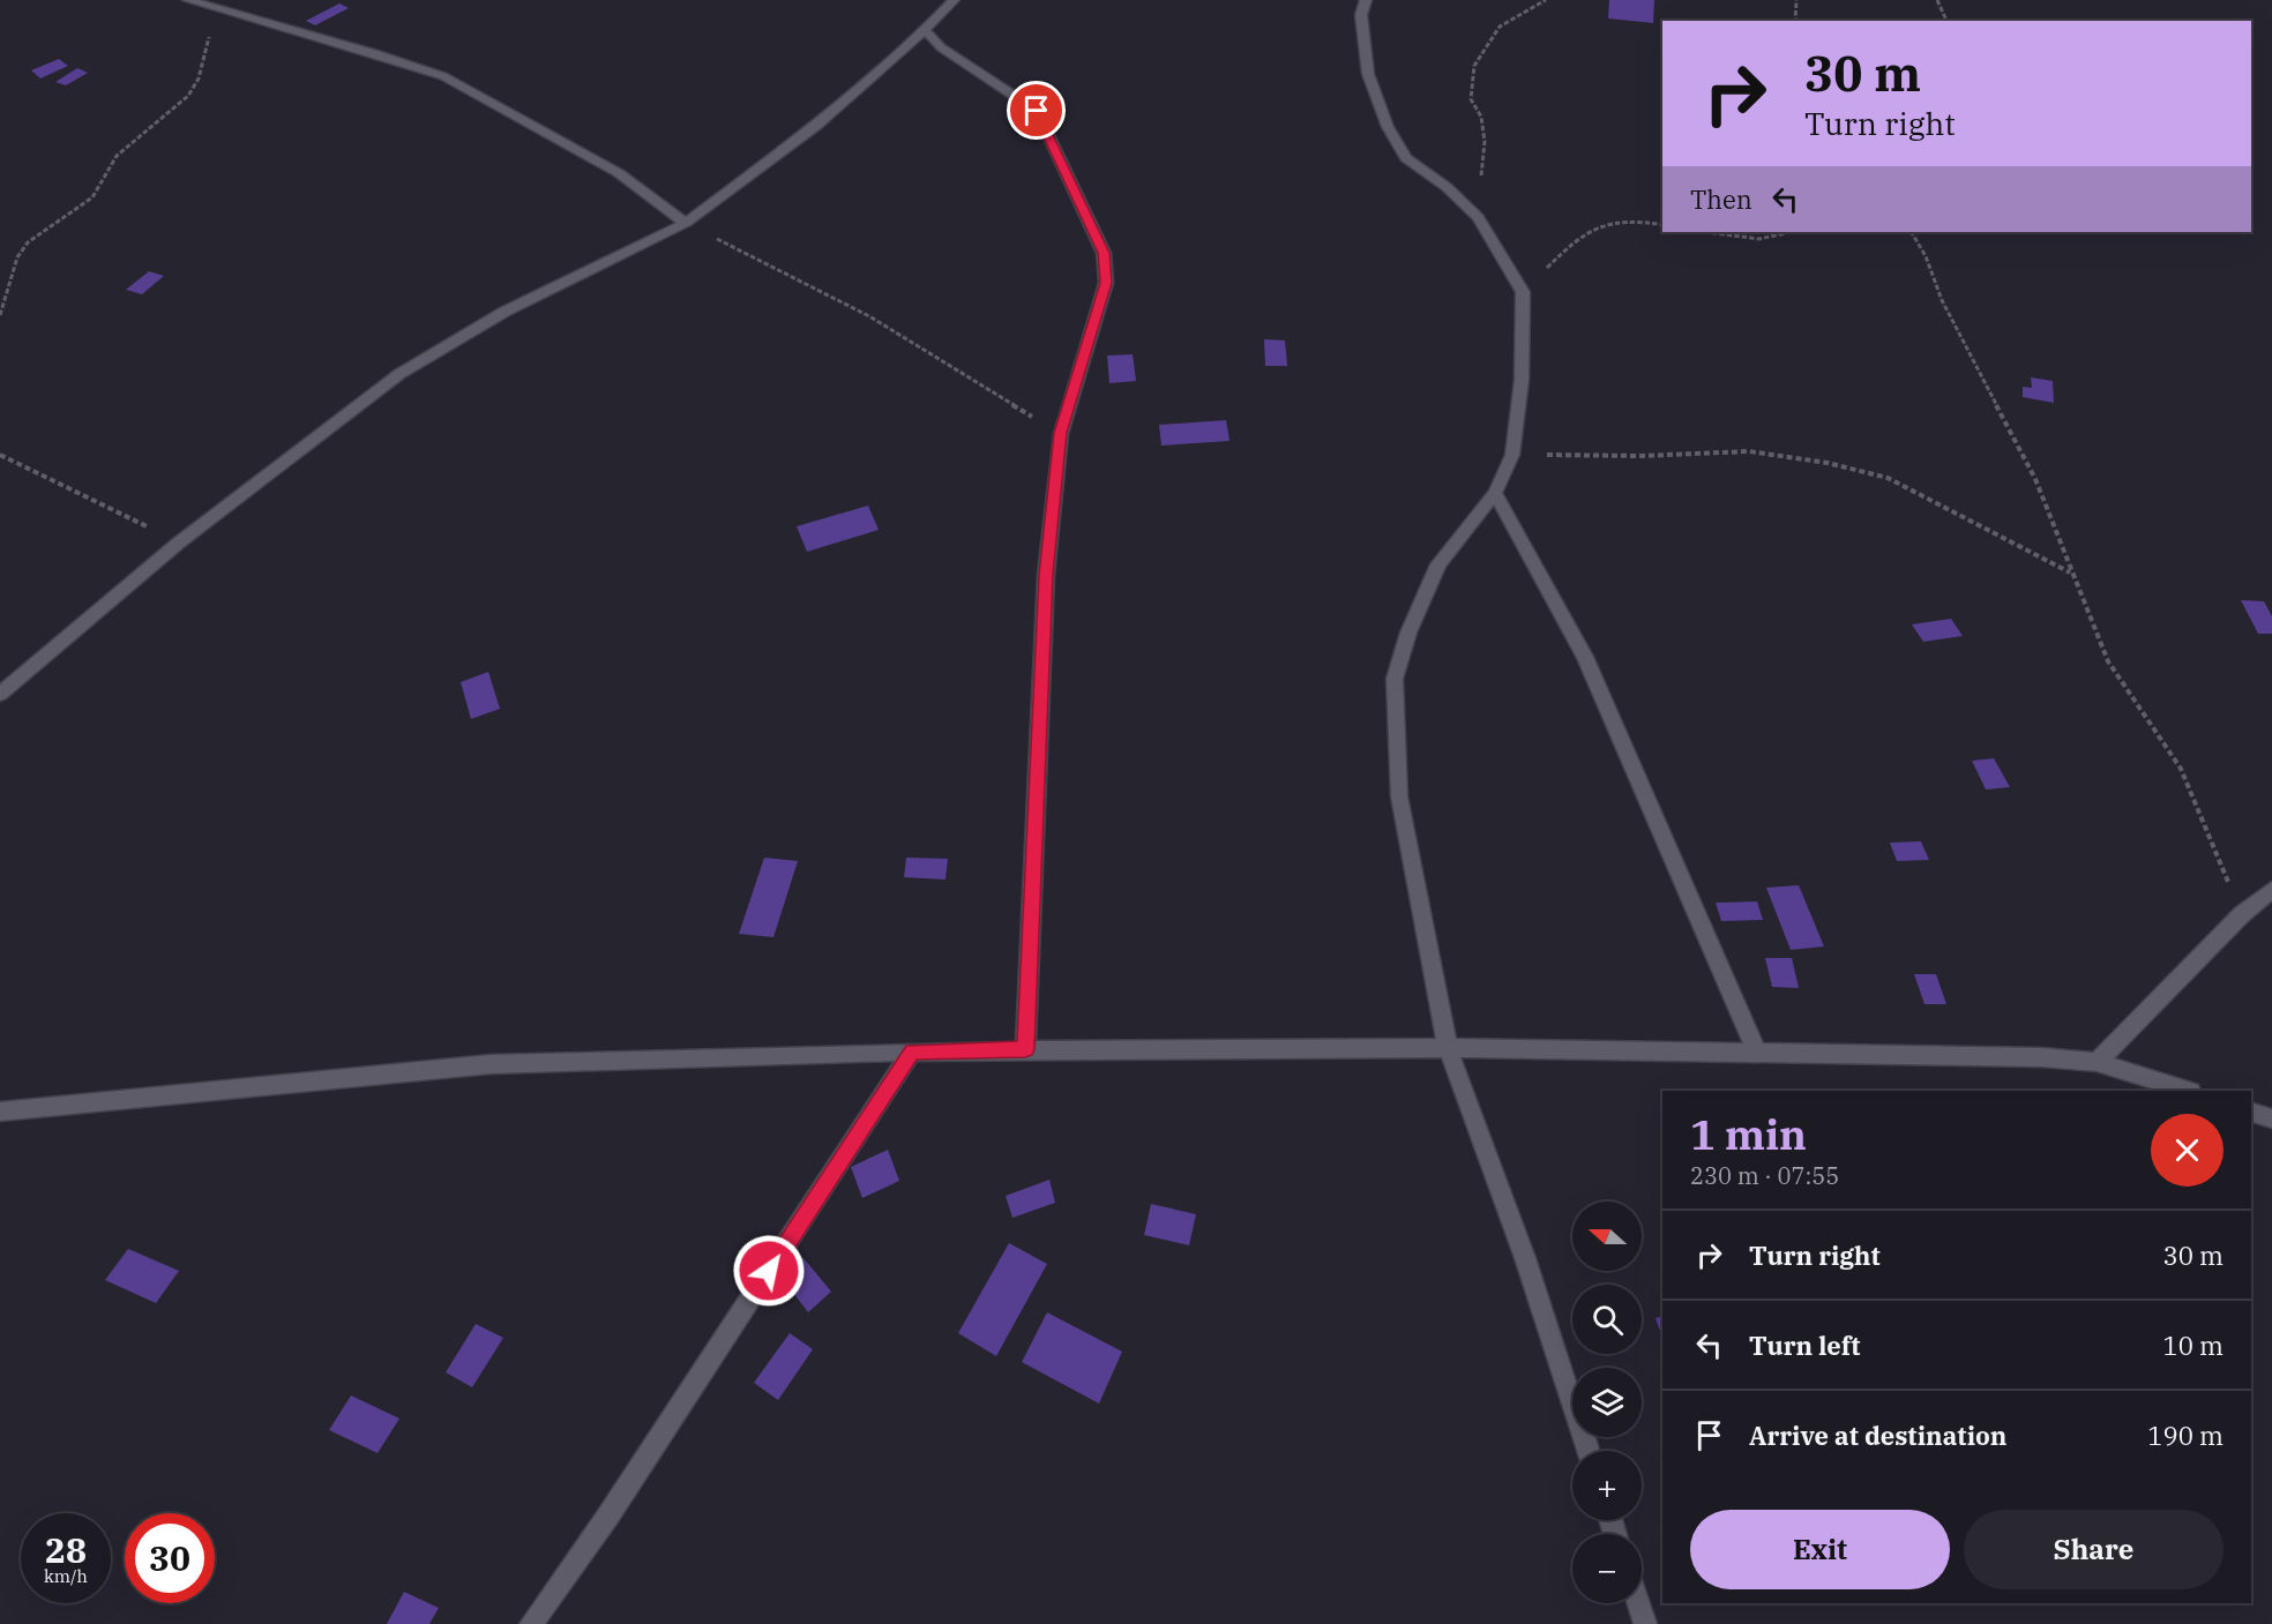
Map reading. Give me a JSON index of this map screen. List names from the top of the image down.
{
  "north": "left",
  "page": {
    "turn": ["30 m", "Turn right"],
    "then": "Then",
    "heading": ["1 min", "230 m · 07:55"],
    "map_buttons": ["+", "−"],
    "list": [
      {
        "name": "Turn right",
        "value": "30 m"
      },
      {
        "name": "Turn left",
        "value": "10 m"
      },
      {
        "name": "Arrive at destination",
        "value": "190 m"
      }
    ],
    "buttons": ["Exit", "Share"],
    "speed": "28 km/h",
    "limit": "30"
  }
}
